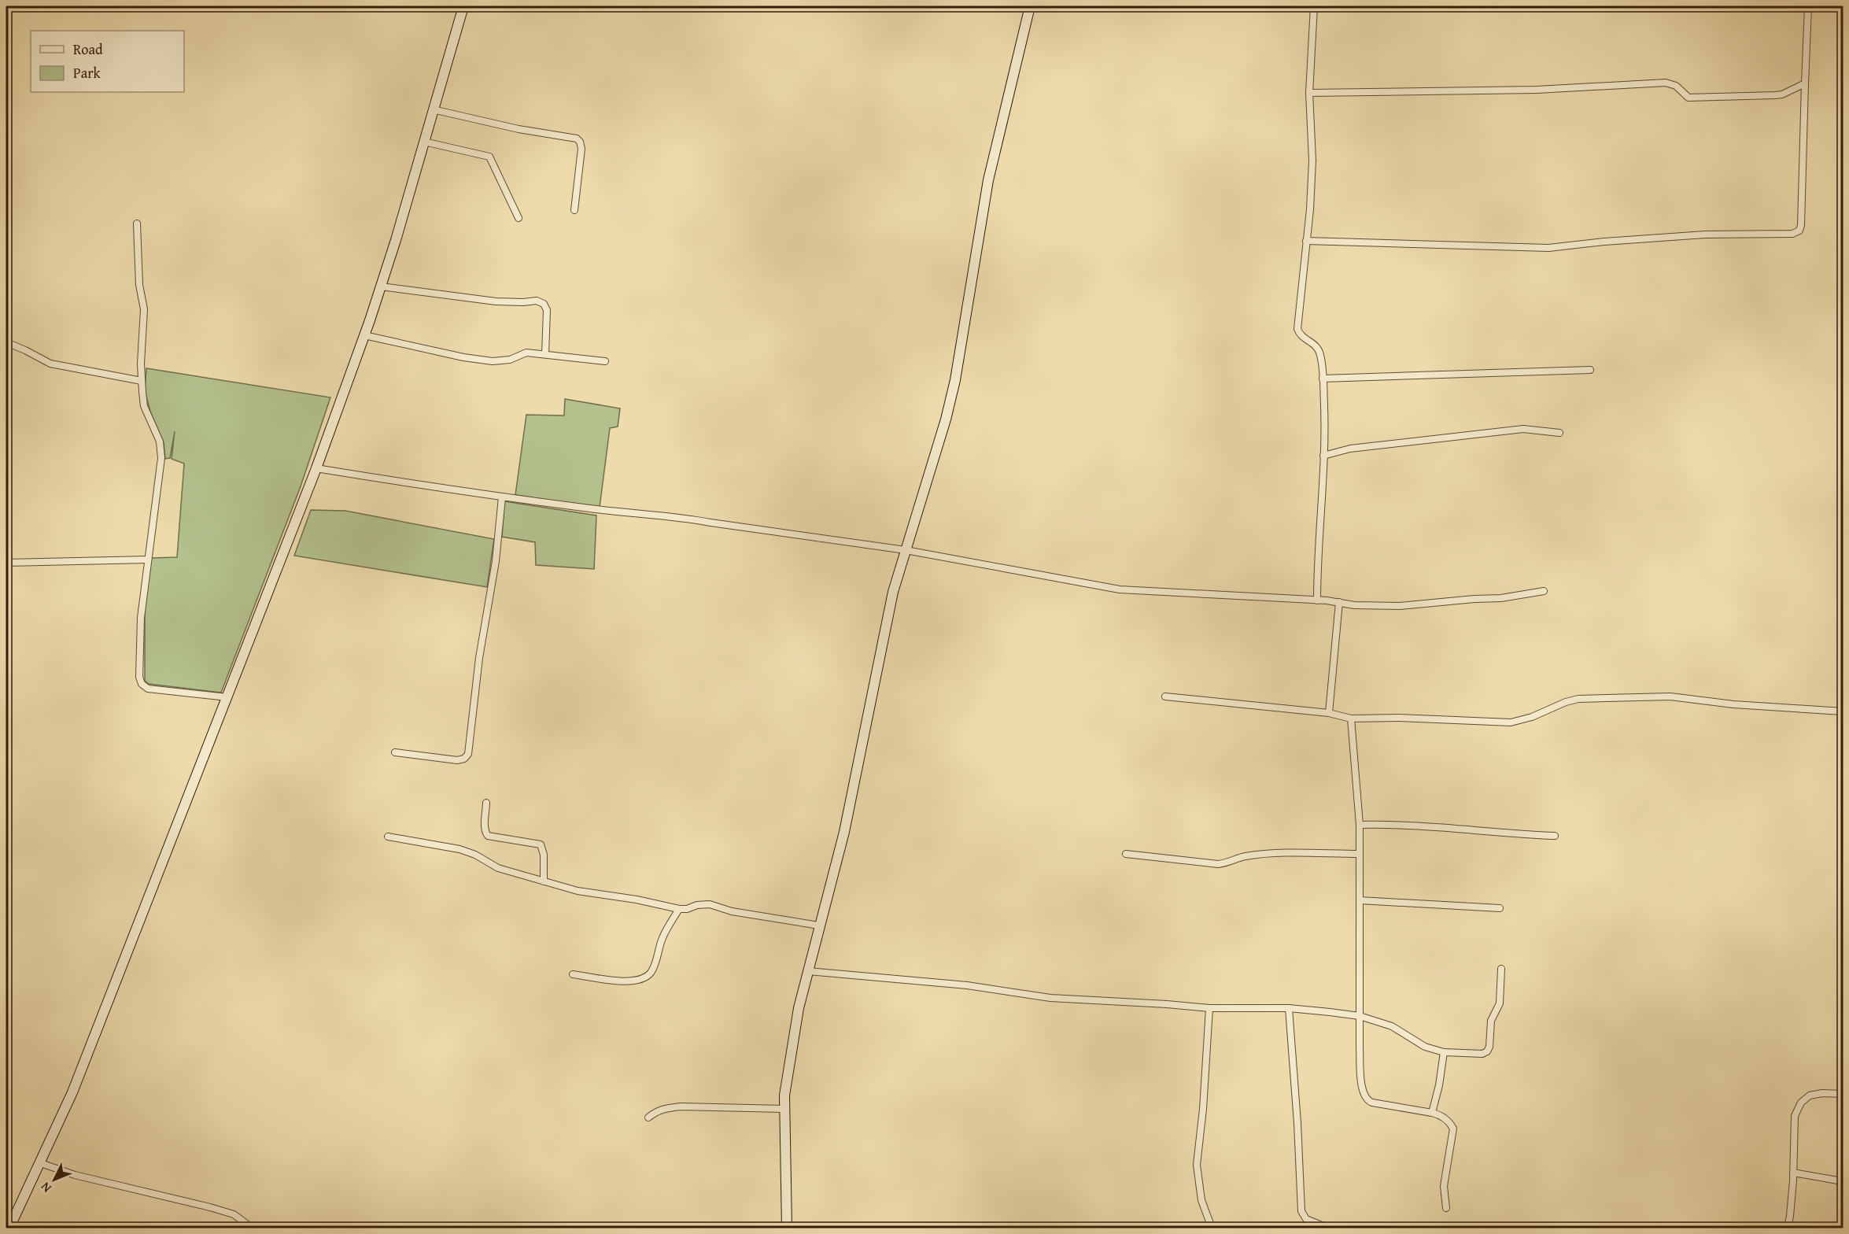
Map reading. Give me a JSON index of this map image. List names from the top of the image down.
{
  "legend": ["Road", "Park"],
  "north": "bottom left"
}
